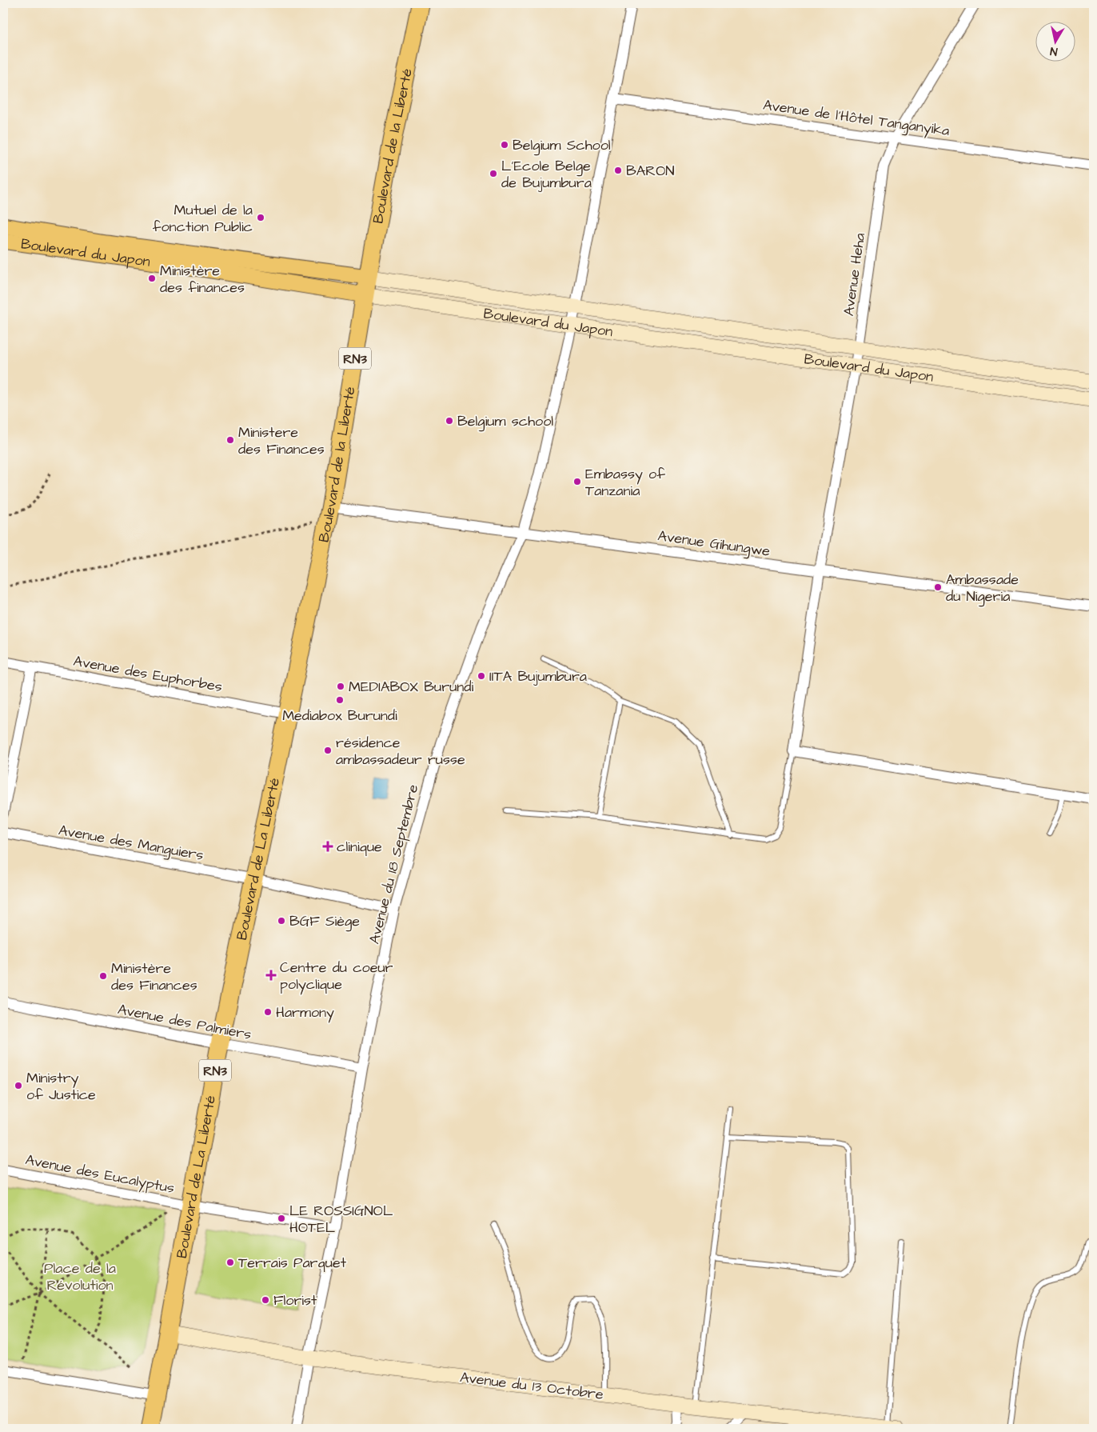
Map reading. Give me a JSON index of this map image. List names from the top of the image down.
{
  "streets": {
    "highway": ["Boulevard de la Liberté", "RN3", "Boulevard de La Liberté"],
    "main road": ["Boulevard du Japon", "Avenue du 13 Octobre"],
    "street": [
      "Avenue de l'Hôtel Tanganyika",
      "Avenue Heha",
      "Avenue Gihungwe",
      "Avenue des Euphorbes",
      "Avenue des Manguiers",
      "Avenue du 18 Septembre",
      "Avenue des Palmiers",
      "Avenue des Eucalyptus"
    ]
  },
  "crossings": [
    ["Avenue de l'Hôtel Tanganyika", "Avenue Heha"],
    ["Avenue de l'Hôtel Tanganyika", "Avenue du 18 Septembre"],
    ["Boulevard de la Liberté", "Boulevard du Japon"],
    ["Boulevard de la Liberté", "Avenue Gihungwe"],
    ["Boulevard de la Liberté", "Avenue des Euphorbes"],
    ["Boulevard de la Liberté", "Boulevard de La Liberté"],
    ["Boulevard du Japon", "Avenue Heha"],
    ["Boulevard du Japon", "Avenue du 18 Septembre"],
    ["Avenue Heha", "Avenue Gihungwe"],
    ["Avenue Gihungwe", "Avenue du 18 Septembre"],
    ["Avenue des Euphorbes", "Boulevard de La Liberté"],
    ["Avenue des Manguiers", "Boulevard de La Liberté"],
    ["Avenue des Manguiers", "Avenue du 18 Septembre"],
    ["Boulevard de La Liberté", "Avenue des Palmiers"],
    ["Boulevard de La Liberté", "Avenue des Eucalyptus"],
    ["Boulevard de La Liberté", "Avenue du 13 Octobre"],
    ["Avenue du 18 Septembre", "Avenue des Palmiers"],
    ["Avenue du 18 Septembre", "Avenue des Eucalyptus"],
    ["Avenue du 18 Septembre", "Avenue du 13 Octobre"]
  ],
  "parks": ["Place de la Révolution"],
  "places": {
    "other": [
      "Belgium School",
      "BARON",
      "L'Ecole Belge de Bujumbura",
      "Mutuel de la fonction Public",
      "Ministère des finances",
      "Belgium school",
      "Ministere des Finances",
      "Embassy of Tanzania",
      "Ambassade du Nigeria",
      "IITA Bujumbura",
      "MEDIABOX Burundi",
      "Mediabox Burundi",
      "résidence ambassadeur russe",
      "BGF Siège",
      "Ministère des Finances",
      "Harmony",
      "Ministry of Justice",
      "LE ROSSIGNOL HOTEL",
      "Terrais Parquet",
      "Florist"
    ],
    "health": ["clinique", "Centre du coeur polyclique"]
  },
  "north": "bottom"
}
